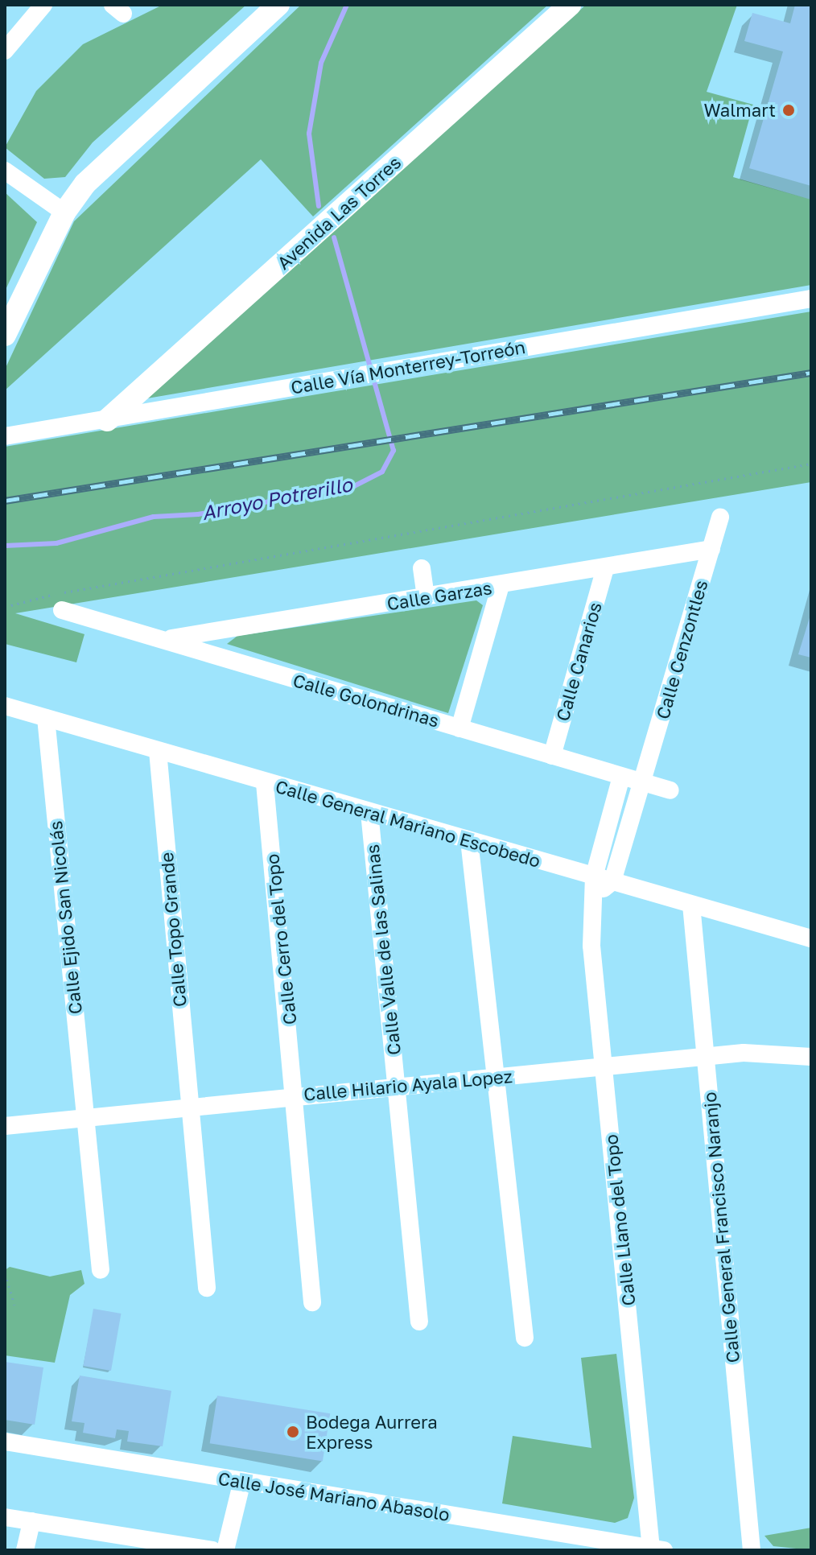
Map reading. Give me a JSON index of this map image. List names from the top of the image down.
{
  "streets": {
    "street": [
      "Avenida Las Torres",
      "Calle Vía Monterrey-Torreón",
      "Calle Garzas",
      "Calle Cenzontles",
      "Calle Canarios",
      "Calle Golondrinas",
      "Calle General Mariano Escobedo",
      "Calle Ejido San Nicolás",
      "Calle Topo Grande",
      "Calle Cerro del Topo",
      "Calle Valle de las Salinas",
      "Calle Hilario Ayala Lopez",
      "Calle Llano del Topo",
      "Calle General Francisco Naranjo",
      "Calle José Mariano Abasolo"
    ]
  },
  "crossings": [
    ["Avenida Las Torres", "Calle Vía Monterrey-Torreón"],
    ["Calle Garzas", "Calle Cenzontles"],
    ["Calle Garzas", "Calle Canarios"],
    ["Calle Garzas", "Calle Golondrinas"],
    ["Calle Cenzontles", "Calle Golondrinas"],
    ["Calle Cenzontles", "Calle General Mariano Escobedo"],
    ["Calle Canarios", "Calle Golondrinas"],
    ["Calle Golondrinas", "Calle Llano del Topo"],
    ["Calle General Mariano Escobedo", "Calle Ejido San Nicolás"],
    ["Calle General Mariano Escobedo", "Calle Topo Grande"],
    ["Calle General Mariano Escobedo", "Calle Cerro del Topo"],
    ["Calle General Mariano Escobedo", "Calle Valle de las Salinas"],
    ["Calle General Mariano Escobedo", "Calle Llano del Topo"],
    ["Calle General Mariano Escobedo", "Calle General Francisco Naranjo"],
    ["Calle Ejido San Nicolás", "Calle Hilario Ayala Lopez"],
    ["Calle Topo Grande", "Calle Hilario Ayala Lopez"],
    ["Calle Cerro del Topo", "Calle Hilario Ayala Lopez"],
    ["Calle Valle de las Salinas", "Calle Hilario Ayala Lopez"],
    ["Calle Hilario Ayala Lopez", "Calle Llano del Topo"],
    ["Calle Hilario Ayala Lopez", "Calle General Francisco Naranjo"],
    ["Calle Llano del Topo", "Calle José Mariano Abasolo"]
  ],
  "water": ["Arroyo Potrerillo"],
  "places": ["Walmart", "Bodega Aurrera Express"]
}
